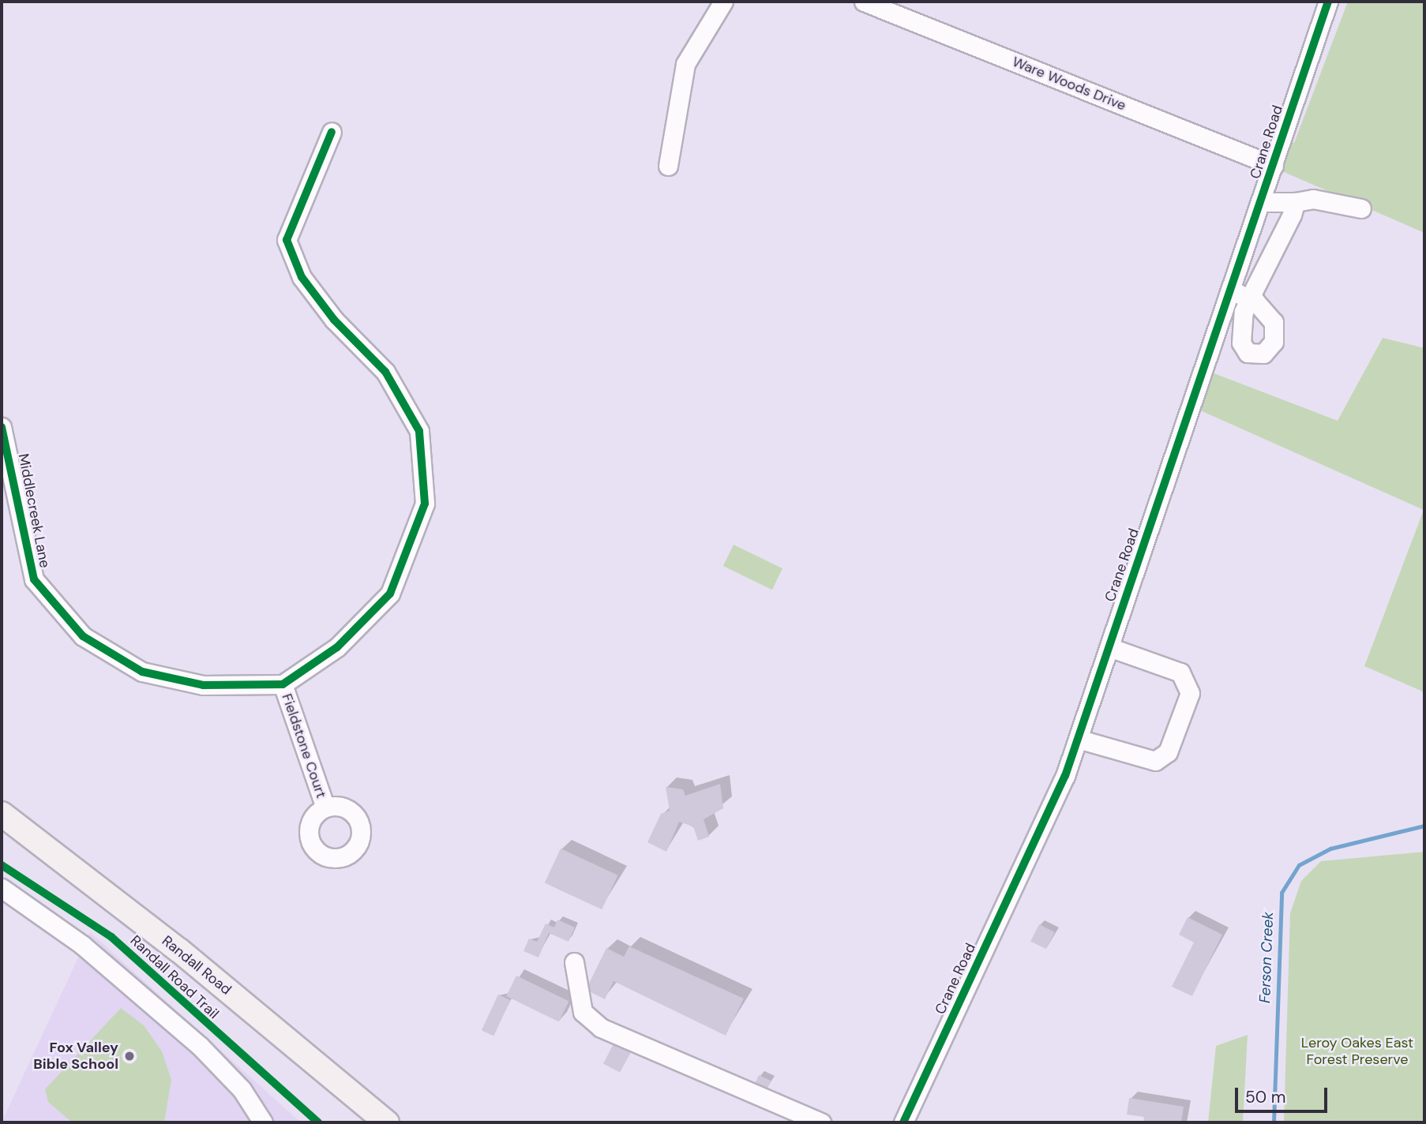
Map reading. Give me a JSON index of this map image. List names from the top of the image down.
{
  "streets": {
    "main road": ["Randall Road"],
    "street": [
      "Ware Woods Drive",
      "Crane Road",
      "Middlecreek Lane",
      "Fieldstone Court"
    ],
    "cycle path": ["Randall Road Trail"]
  },
  "crossings": [
    ["Ware Woods Drive", "Crane Road"],
    ["Middlecreek Lane", "Fieldstone Court"]
  ],
  "water": ["Ferson Creek"],
  "parks": ["Leroy Oakes East Forest Preserve"],
  "places": ["Fox Valley Bible School"],
  "scale_bar": "50 m"
}
